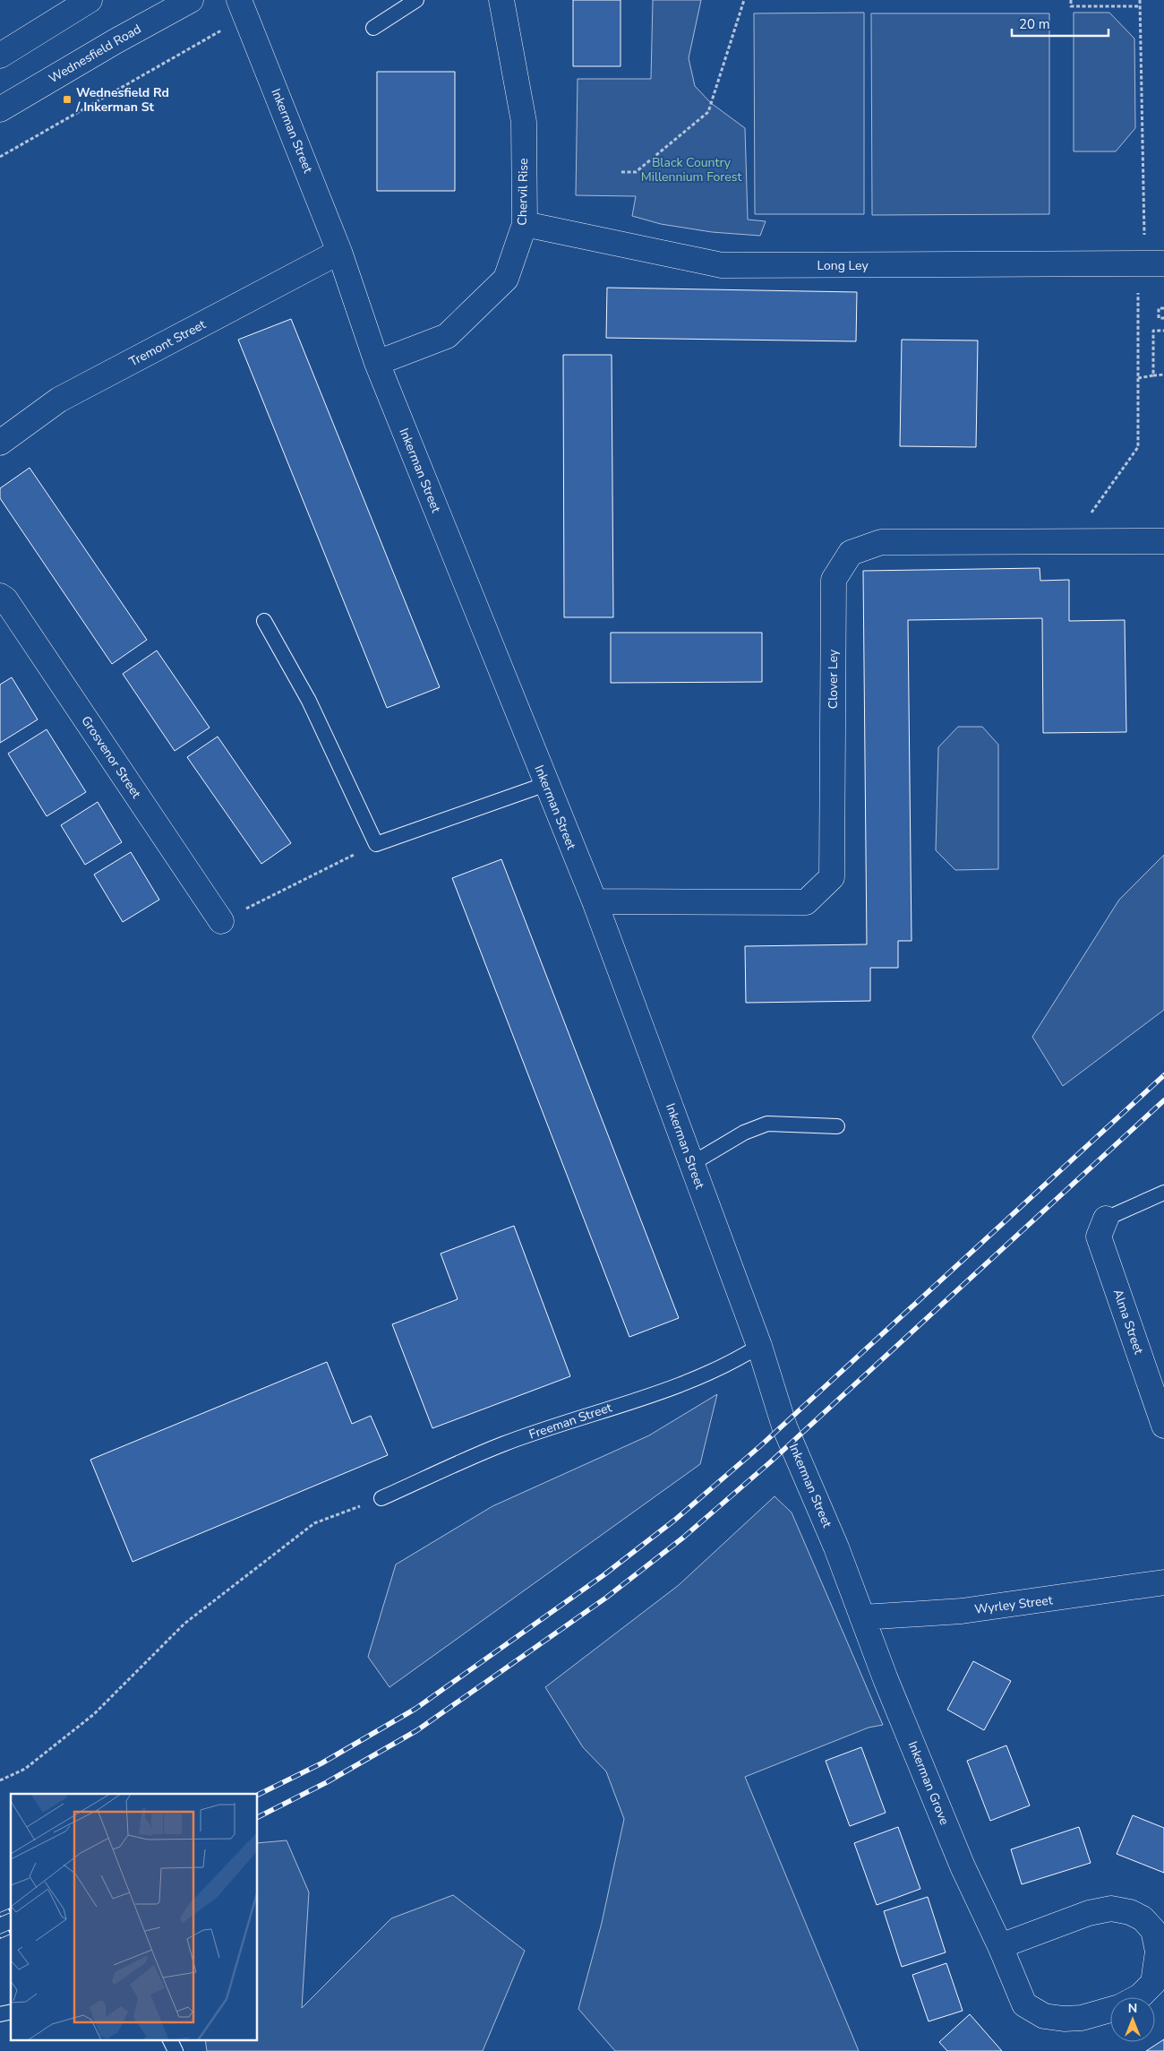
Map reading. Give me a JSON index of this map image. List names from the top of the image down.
{
  "streets": {
    "street": [
      "Wednesfield Road",
      "Inkerman Street",
      "Chervil Rise",
      "Long Ley",
      "Tremont Street",
      "Clover Ley",
      "Grosvenor Street",
      "Alma Street",
      "Wyrley Street",
      "Inkerman Grove"
    ],
    "lane": ["Freeman Street"]
  },
  "crossings": [
    ["Inkerman Street", "Chervil Rise"],
    ["Inkerman Street", "Tremont Street"],
    ["Inkerman Street", "Clover Ley"],
    ["Inkerman Street", "Freeman Street"],
    ["Inkerman Street", "Wyrley Street"],
    ["Inkerman Street", "Inkerman Grove"],
    ["Chervil Rise", "Long Ley"],
    ["Wyrley Street", "Inkerman Grove"]
  ],
  "parks": ["Black Country Millennium Forest"],
  "places": {
    "transit": ["Wednesfield Rd / Inkerman St"]
  },
  "scale_bar": "20 m",
  "north": "top"
}
